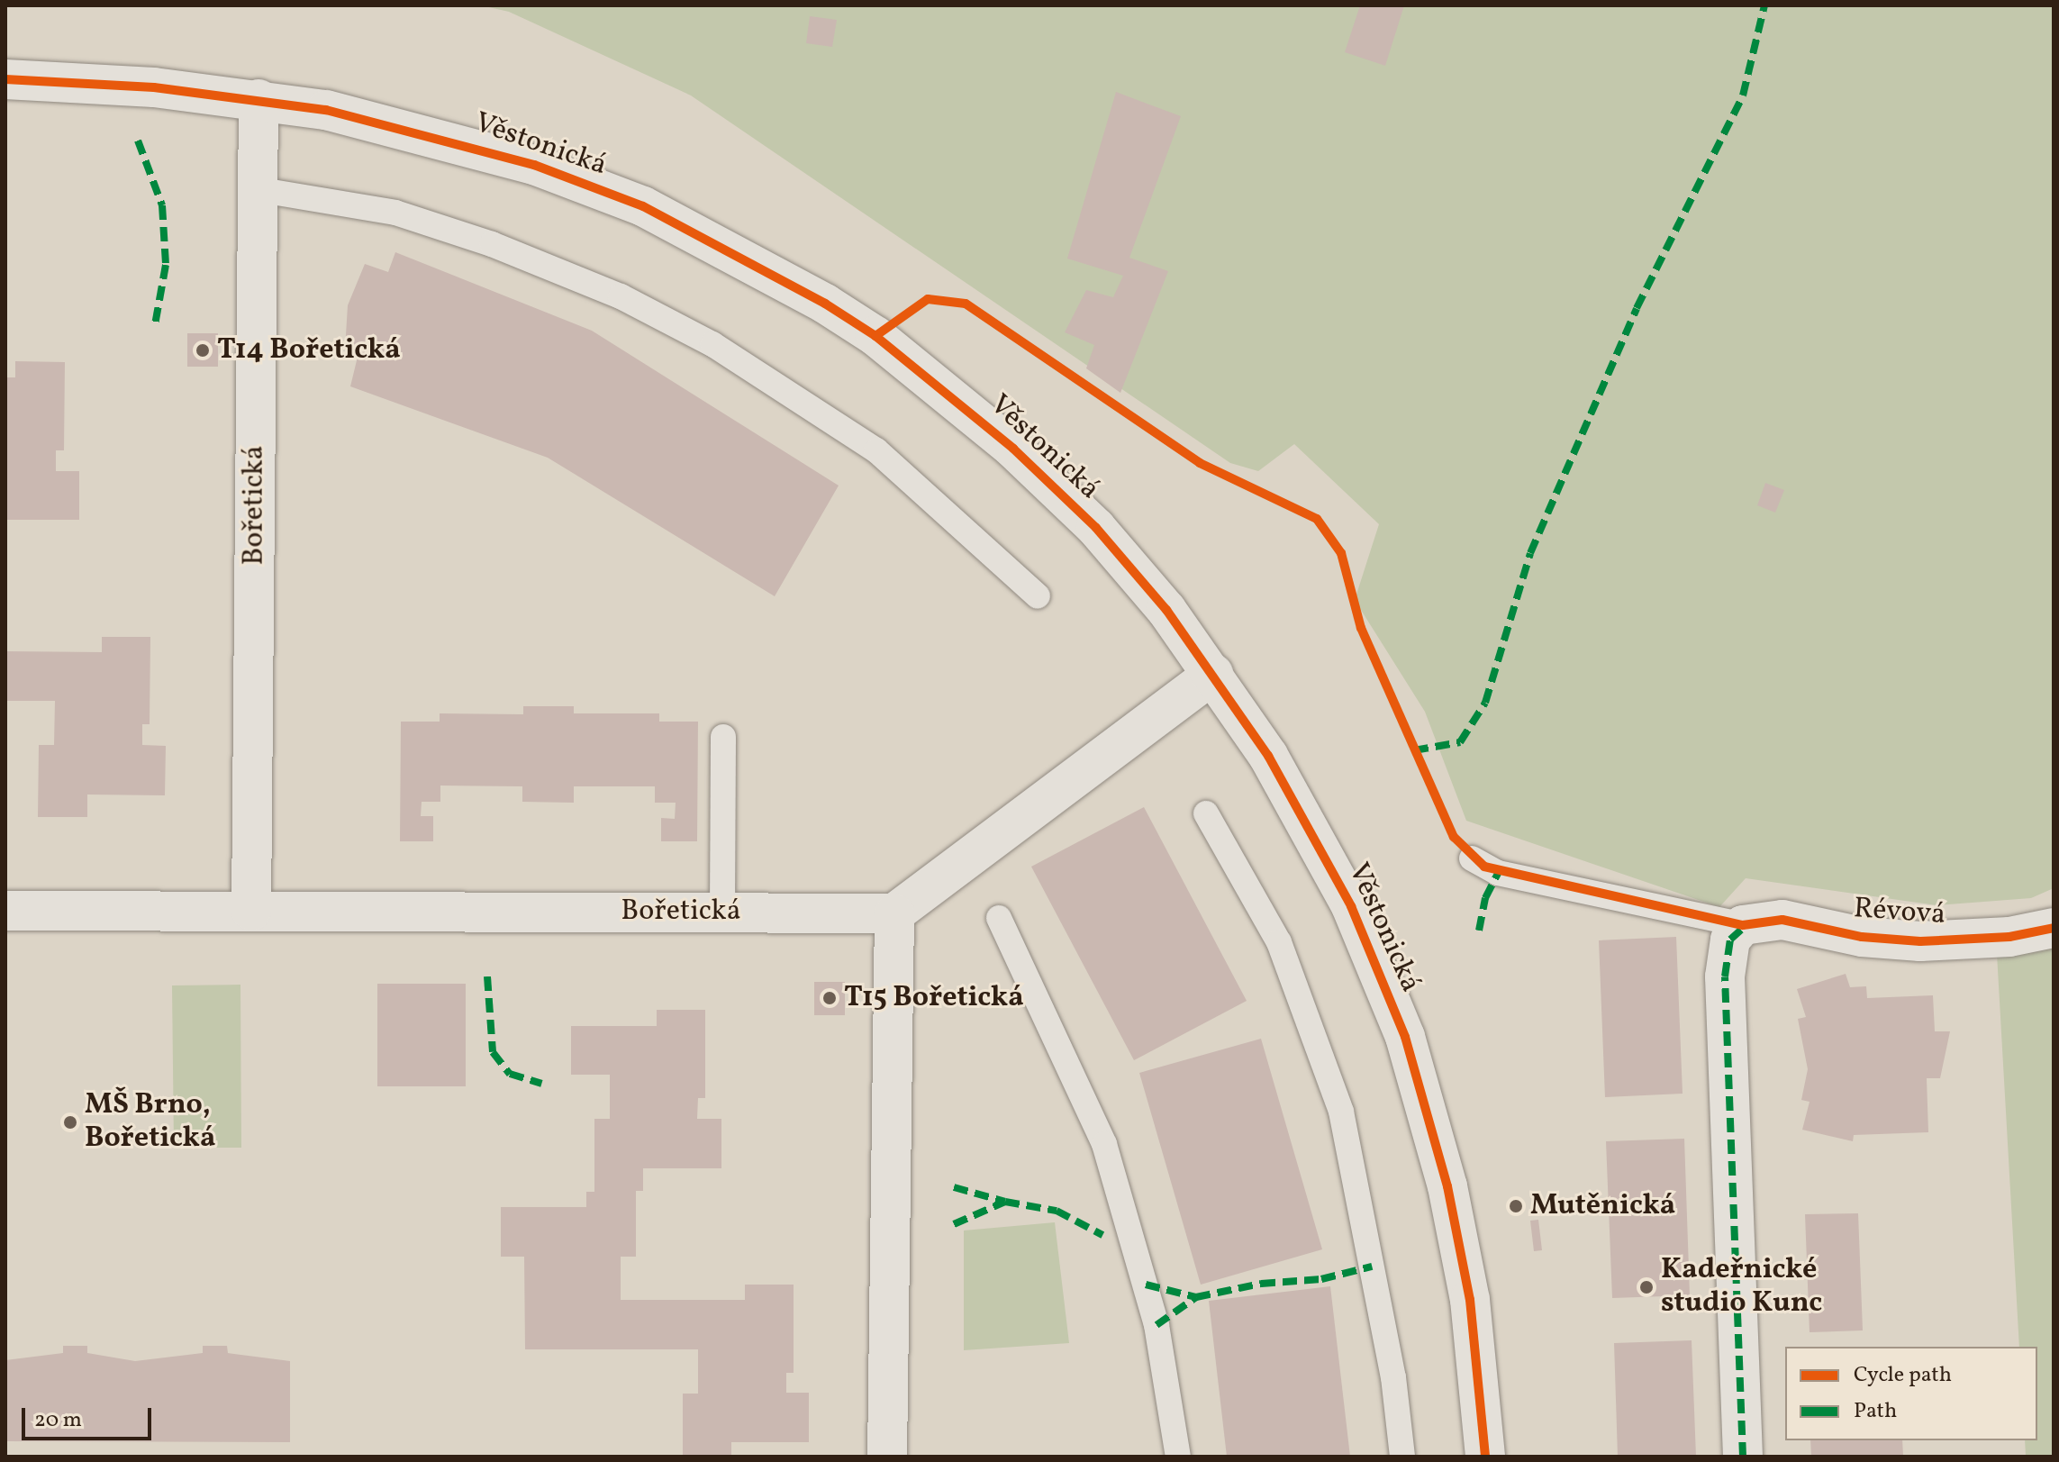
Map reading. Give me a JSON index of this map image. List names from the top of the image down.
{
  "streets": {
    "street": ["Věstonická", "Bořetická", "Révová"]
  },
  "crossings": [
    ["Věstonická", "Bořetická"]
  ],
  "places": [
    "T14 Bořetická",
    "T15 Bořetická",
    "MŠ Brno, Bořetická",
    "Mutěnická",
    "Kadeřnické studio Kunc"
  ],
  "legend": ["Cycle path", "Path"],
  "scale_bar": "20 m"
}
